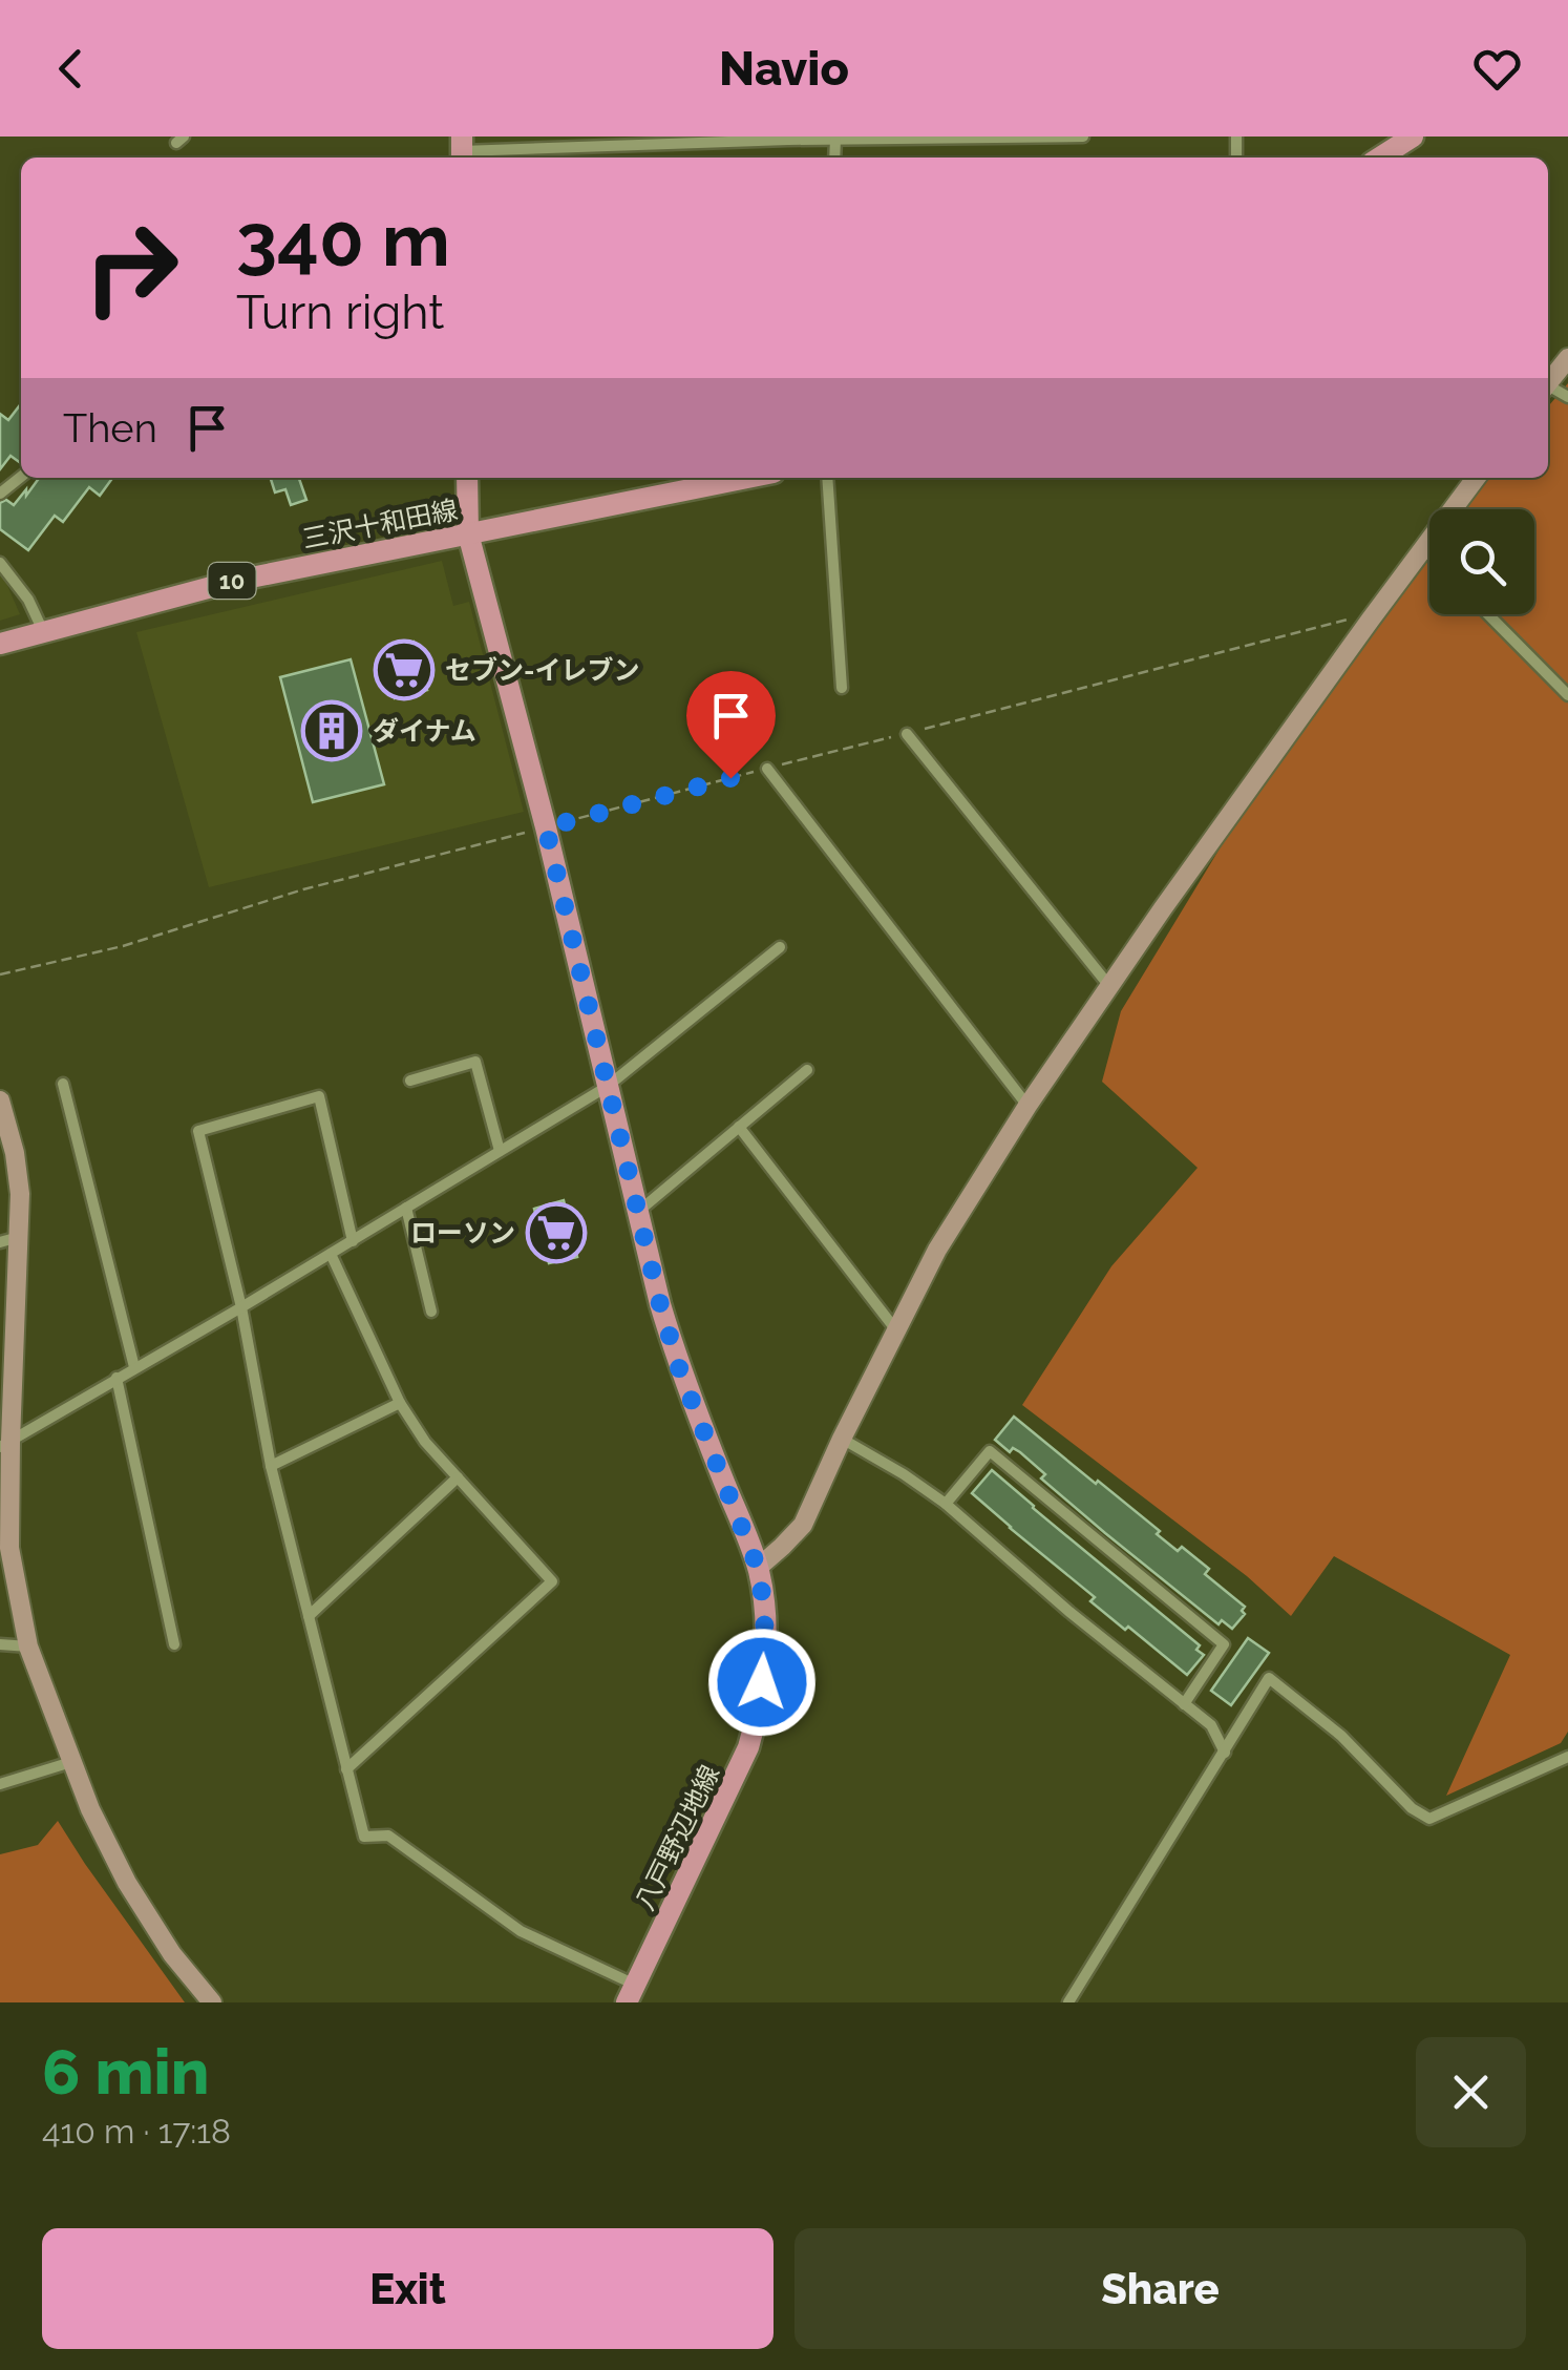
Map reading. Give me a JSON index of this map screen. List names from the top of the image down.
{
  "streets": {
    "main road": ["三沢十和田線", "10", "八戸野辺地線"]
  },
  "crossings": [
    ["三沢十和田線", "八戸野辺地線"]
  ],
  "places": {
    "supermarket": ["セブン-イレブン", "ローソン"],
    "building": ["ダイナム"]
  },
  "page": {
    "header": "Navio",
    "turn": ["340 m", "Turn right"],
    "then": "Then",
    "heading": ["6 min", "410 m · 17:18"],
    "buttons": ["Exit", "Share"]
  }
}
